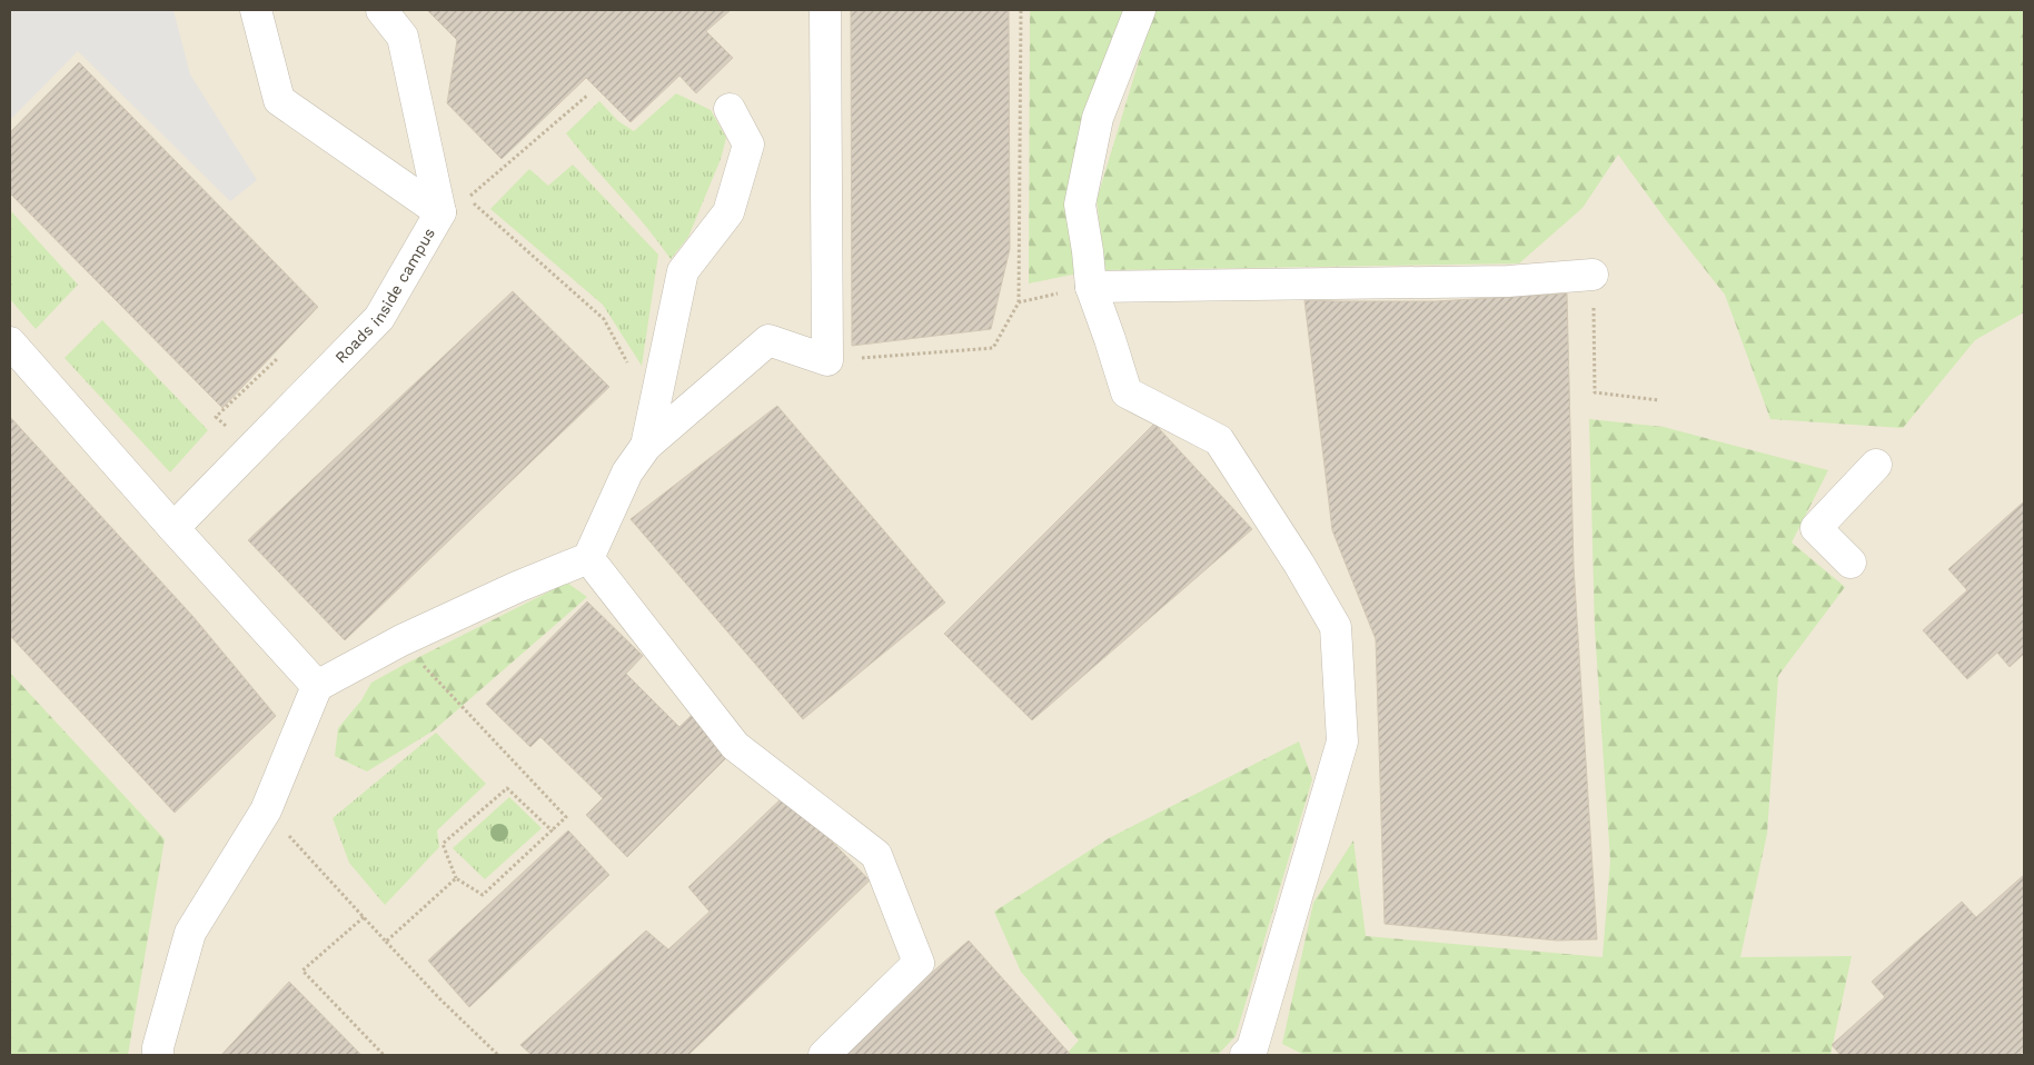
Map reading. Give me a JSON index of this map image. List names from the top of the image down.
{
  "streets": {
    "street": ["Roads inside campus"]
  }
}
